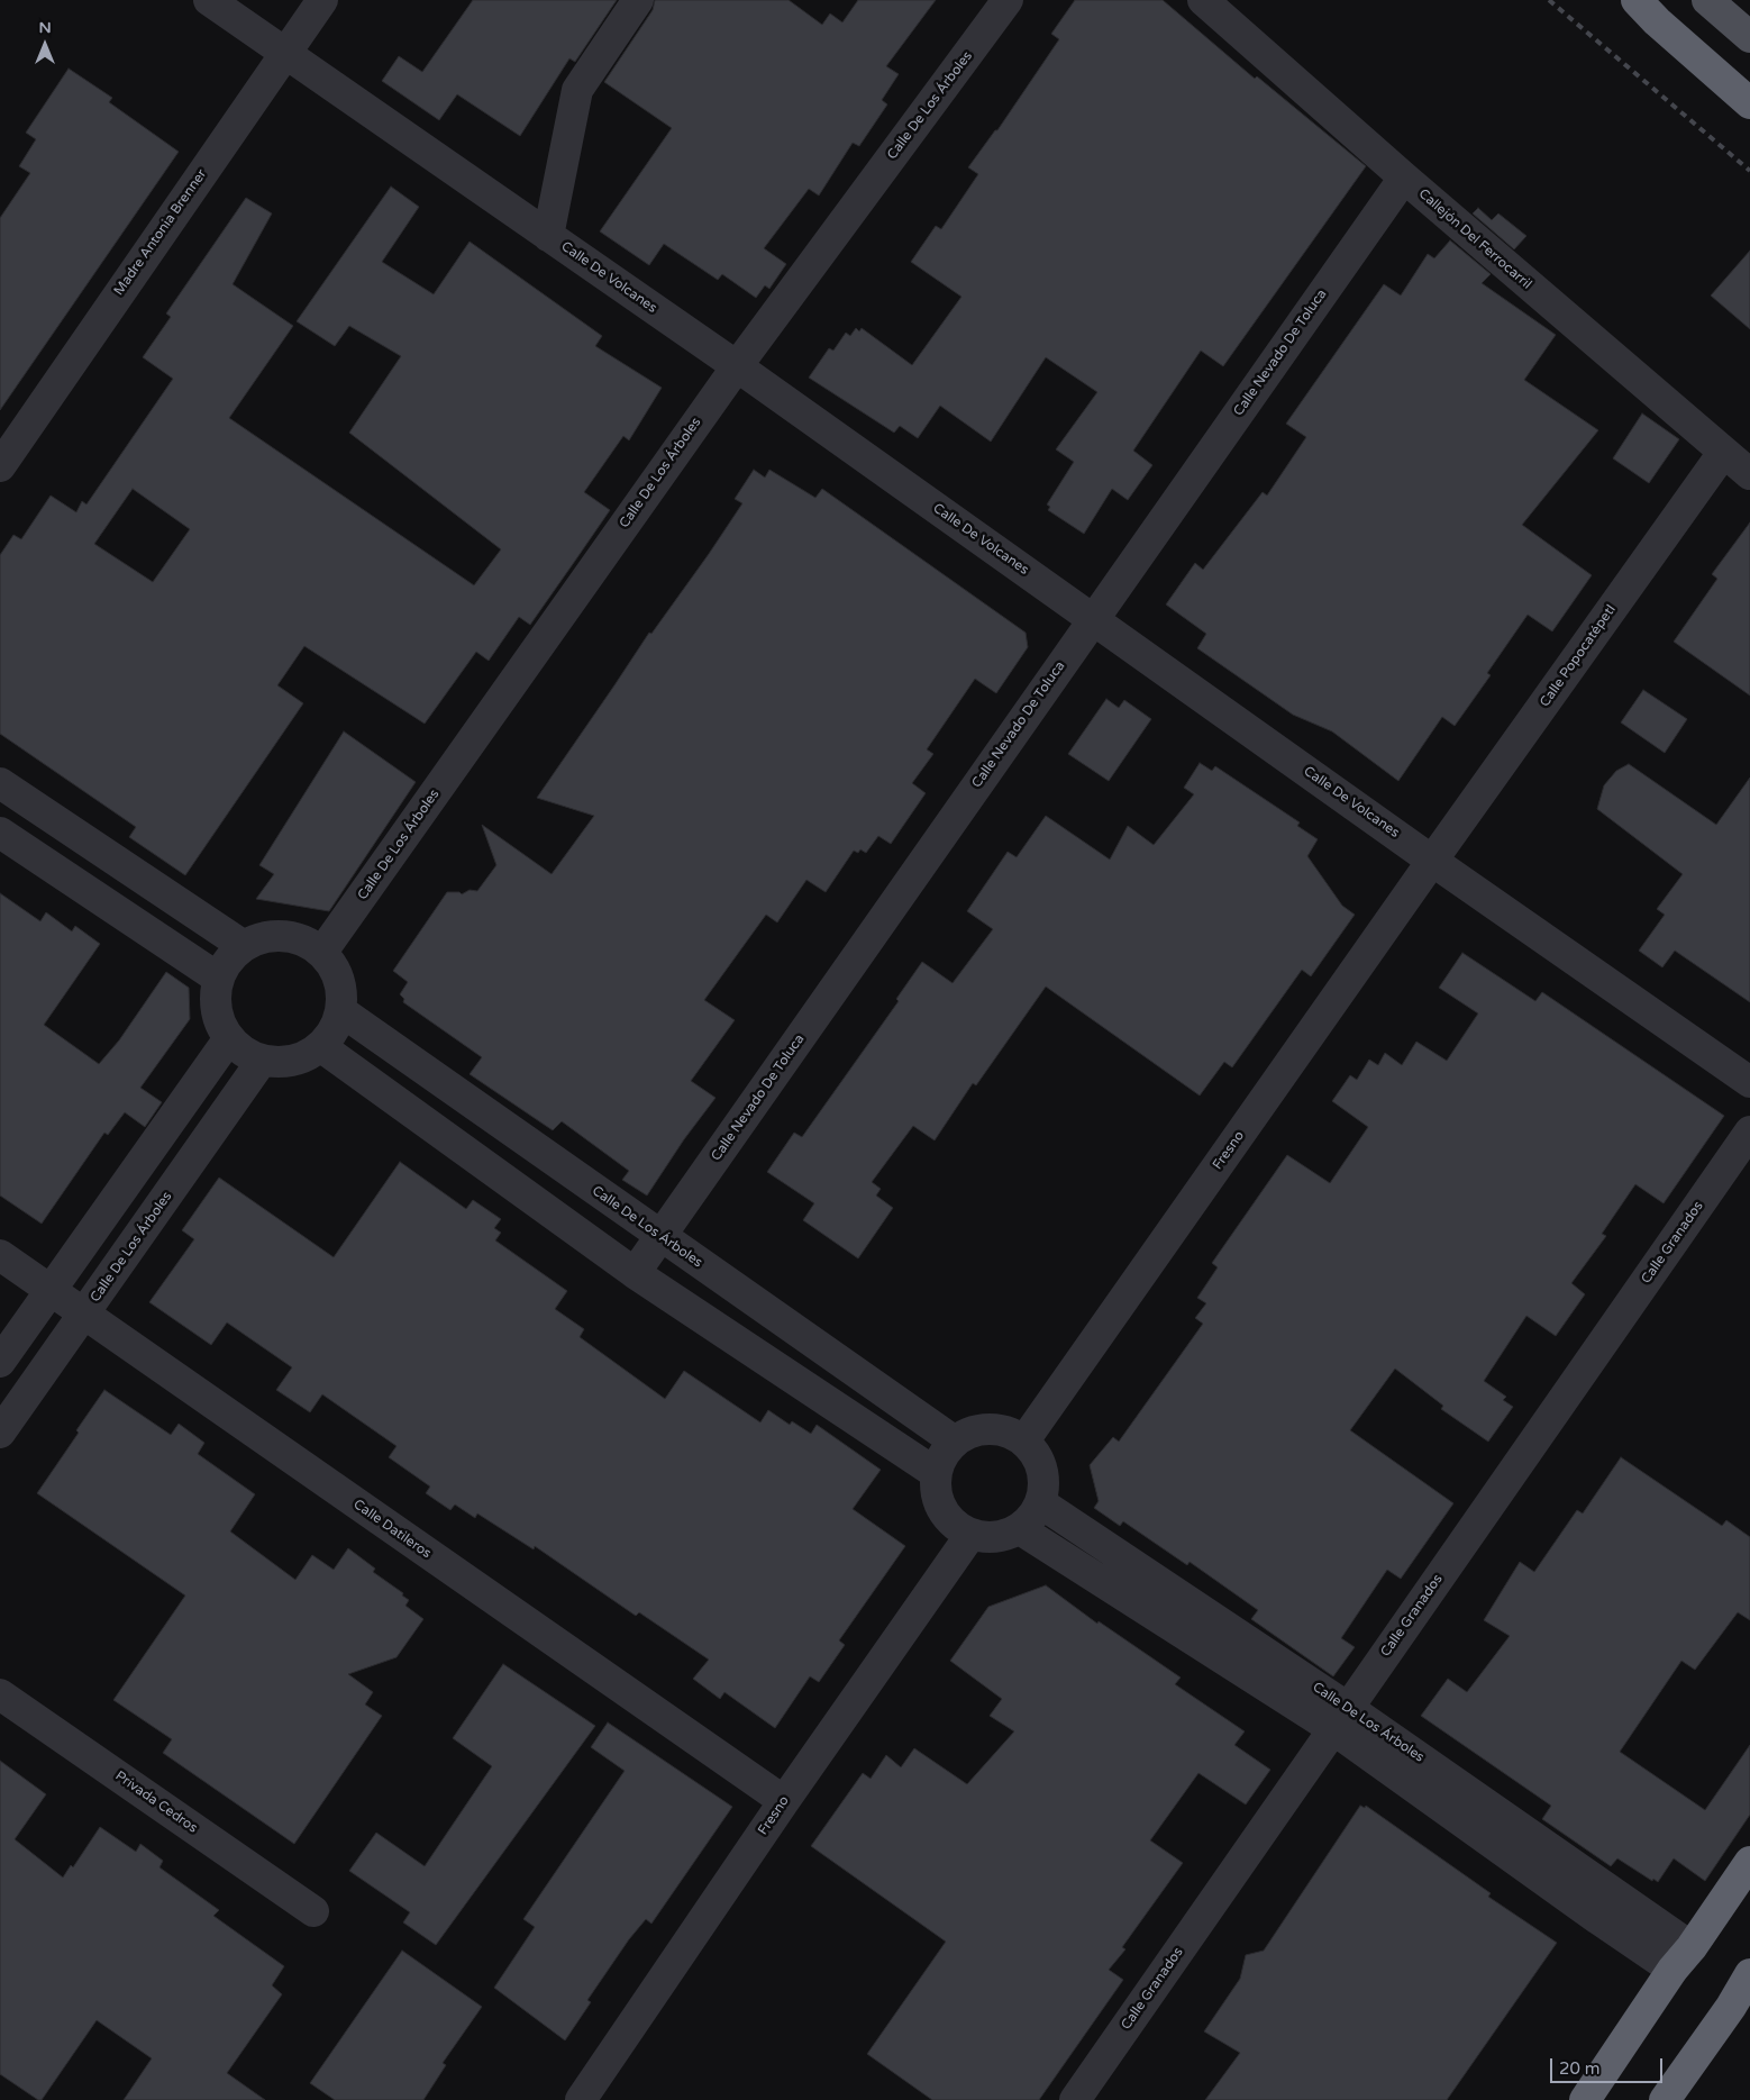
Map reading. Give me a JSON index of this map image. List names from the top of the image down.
{
  "streets": {
    "street": [
      "Calle De Los Árboles",
      "Madre Antonia Brenner",
      "Callejón Del Ferrocarril",
      "Calle De Volcanes",
      "Calle Nevado De Toluca",
      "Calle Popocatépetl",
      "Fresno",
      "Calle Granados",
      "Calle Datileros",
      "Privada Cedros"
    ]
  },
  "crossings": [
    ["Calle De Los Árboles", "Calle De Volcanes"],
    ["Calle De Los Árboles", "Calle Nevado De Toluca"],
    ["Calle De Los Árboles", "Fresno"],
    ["Calle De Los Árboles", "Calle Granados"],
    ["Calle De Los Árboles", "Calle Datileros"],
    ["Madre Antonia Brenner", "Calle De Volcanes"],
    ["Callejón Del Ferrocarril", "Calle Nevado De Toluca"],
    ["Callejón Del Ferrocarril", "Calle Popocatépetl"],
    ["Calle De Volcanes", "Calle Nevado De Toluca"],
    ["Calle De Volcanes", "Calle Popocatépetl"],
    ["Calle De Volcanes", "Fresno"],
    ["Calle Popocatépetl", "Fresno"],
    ["Fresno", "Calle Datileros"]
  ],
  "scale_bar": "20 m",
  "north": "top"
}
